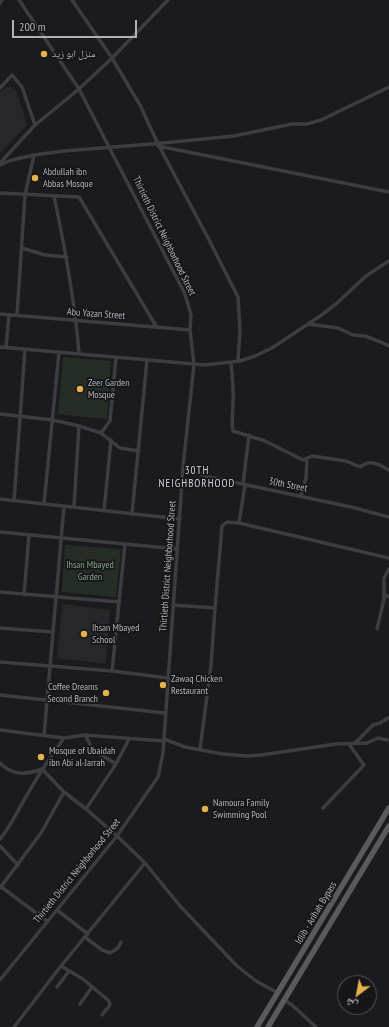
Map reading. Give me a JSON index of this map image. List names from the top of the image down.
{
  "streets": {
    "main road": ["Idlib - Arihah Bypass"],
    "street": ["Thirtieth District Neighborhood Street", "Abu Yazan Street", "30th Street"]
  },
  "crossings": [
    ["Thirtieth District Neighborhood Street", "Abu Yazan Street"],
    ["Thirtieth District Neighborhood Street", "30th Street"]
  ],
  "districts": ["30TH NEIGHBORHOOD"],
  "parks": ["Ihsan Mbayed Garden"],
  "places": [
    "منزل ابو زيد",
    "Abdullah ibn Abbas Mosque",
    "Zeer Garden Mosque",
    "Ihsan Mbayed School",
    "Zawaq Chicken Restaurant",
    "Coffee Dreams Second Branch",
    "Mosque of Ubaidah ibn Abi al-Jarrah",
    "Namoura Family Swimming Pool"
  ],
  "scale_bar": "200 m",
  "north": "bottom left"
}
